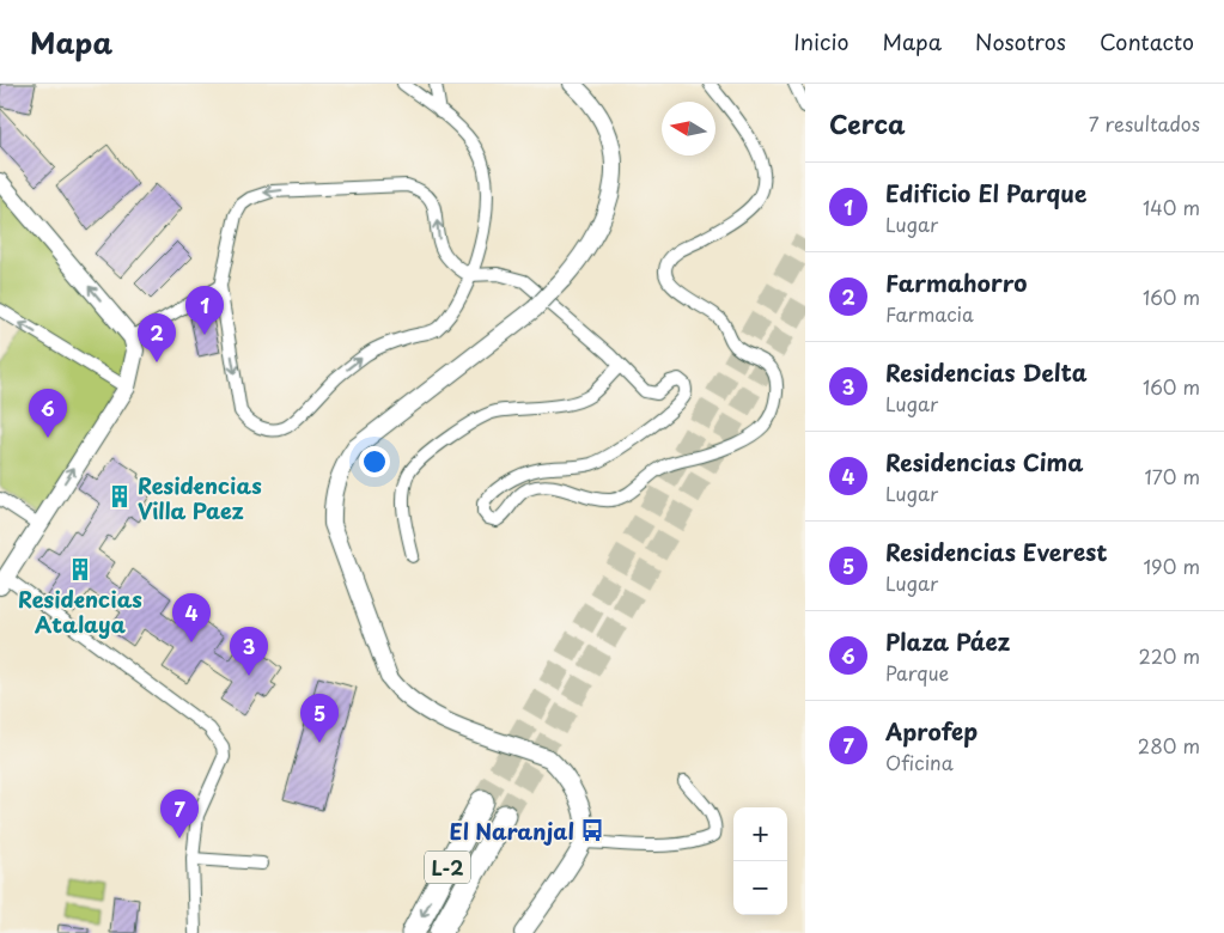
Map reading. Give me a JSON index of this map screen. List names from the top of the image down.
{
  "streets": {
    "highway": ["L-2"]
  },
  "places": {
    "building": ["Residencias Villa Paez", "Residencias Atalaya"],
    "bus stop": ["El Naranjal"]
  },
  "north": "left",
  "page": {
    "header": "Mapa",
    "nav": [
      "Inicio",
      "Mapa",
      "Nosotros",
      "Contacto"
    ],
    "heading": ["Cerca", "7 resultados"],
    "list": [
      {
        "mark": "1",
        "name": "Edificio El Parque",
        "note": "Lugar",
        "value": "140 m"
      },
      {
        "mark": "2",
        "name": "Farmahorro",
        "note": "Farmacia",
        "value": "160 m"
      },
      {
        "mark": "3",
        "name": "Residencias Delta",
        "note": "Lugar",
        "value": "160 m"
      },
      {
        "mark": "4",
        "name": "Residencias Cima",
        "note": "Lugar",
        "value": "170 m"
      },
      {
        "mark": "5",
        "name": "Residencias Everest",
        "note": "Lugar",
        "value": "190 m"
      },
      {
        "mark": "6",
        "name": "Plaza Páez",
        "note": "Parque",
        "value": "220 m"
      },
      {
        "mark": "7",
        "name": "Aprofep",
        "note": "Oficina",
        "value": "280 m"
      }
    ],
    "pins": [
      "1",
      "2",
      "6",
      "4",
      "3",
      "5",
      "7"
    ],
    "map_buttons": ["+", "−"]
  }
}
